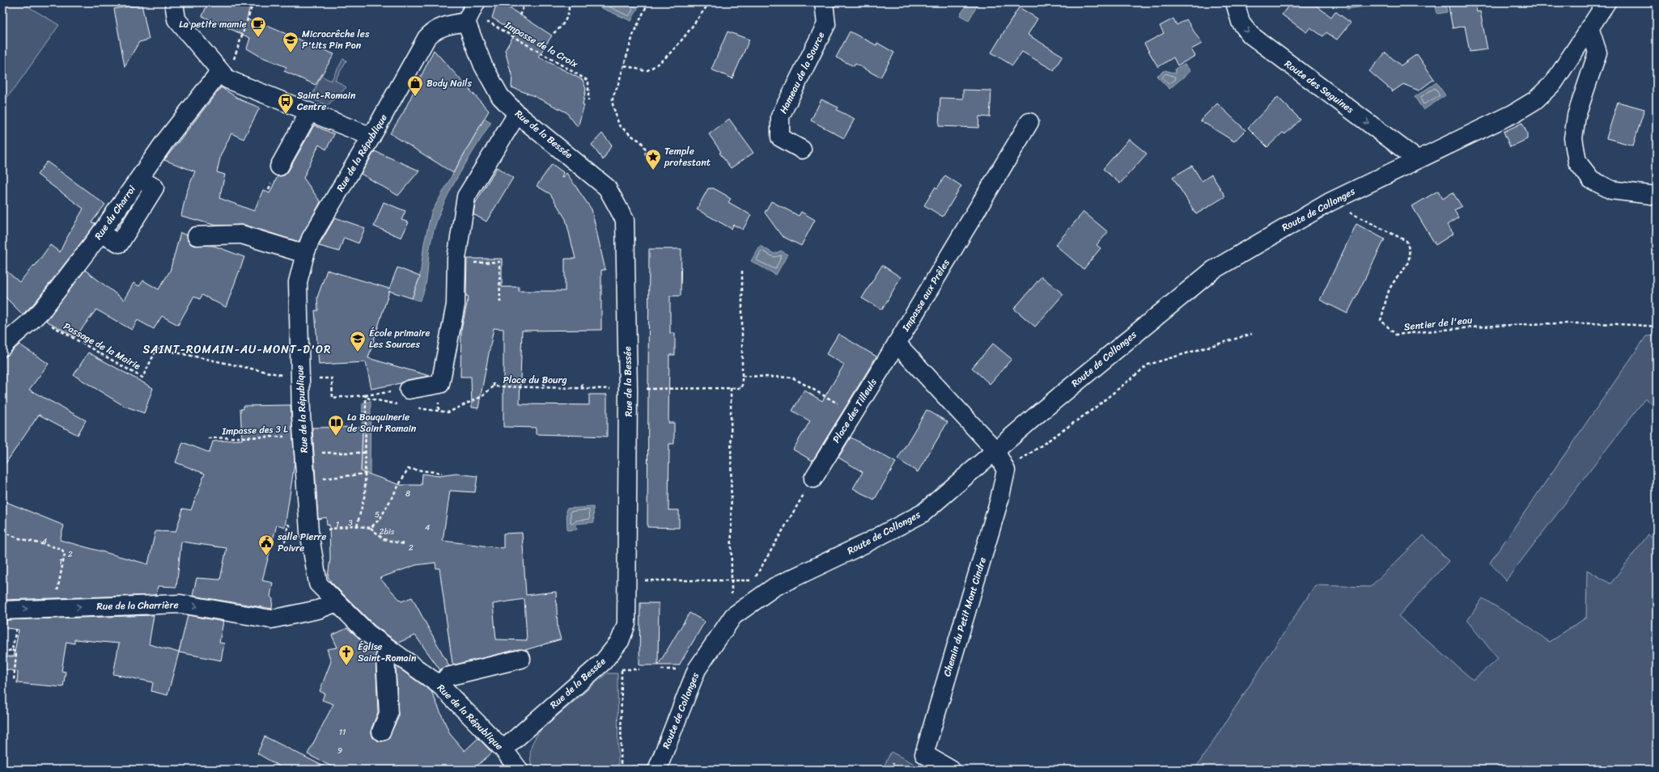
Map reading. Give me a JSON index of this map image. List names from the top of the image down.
{
  "streets": {
    "street": [
      "Hameau de la Source",
      "Route des Seguines",
      "Rue de la Bessée",
      "Rue de la République",
      "Route de Collonges",
      "Rue du Charroi",
      "Impasse aux Prêles",
      "Place des Tilleuls",
      "Rue de la Charrière",
      "Chemin du Petit Mont Cindre"
    ],
    "path": [
      "Impasse de la Croix",
      "Sentier de l'eau",
      "Passage de la Mairie",
      "Place du Bourg",
      "Impasse des 3 L"
    ]
  },
  "crossings": [
    ["Impasse de la Croix", "Rue de la Bessée"],
    ["Impasse de la Croix", "Rue de la République"],
    ["Route des Seguines", "Route de Collonges"],
    ["Rue de la Bessée", "Rue de la République"],
    ["Rue de la République", "Passage de la Mairie"],
    ["Rue de la République", "Impasse des 3 L"],
    ["Rue de la République", "Rue de la Charrière"],
    ["Route de Collonges", "Sentier de l'eau"],
    ["Rue du Charroi", "Passage de la Mairie"],
    ["Impasse aux Prêles", "Place des Tilleuls"]
  ],
  "one_way": ["Route des Seguines", "Rue de la Charrière"],
  "districts": ["SAINT-ROMAIN-AU-MONT-D'OR"],
  "places": {
    "cafe": ["La petite mamie"],
    "school or university": ["Microcrêche les P'tits Pin Pon", "École primaire Les Sources"],
    "shop": ["Body Nails"],
    "bus stop": ["Saint-Romain Centre"],
    "place": ["Temple protestant"],
    "library": ["La Bouquinerie de Saint Romain"],
    "public building": ["salle Pierre Poivre"],
    "church": ["Église Saint-Romain"]
  },
  "house_numbers": [
    "8",
    "5",
    "3",
    "1",
    "4",
    "2bis",
    "4",
    "2",
    "2",
    "1",
    "11",
    "9"
  ]
}
